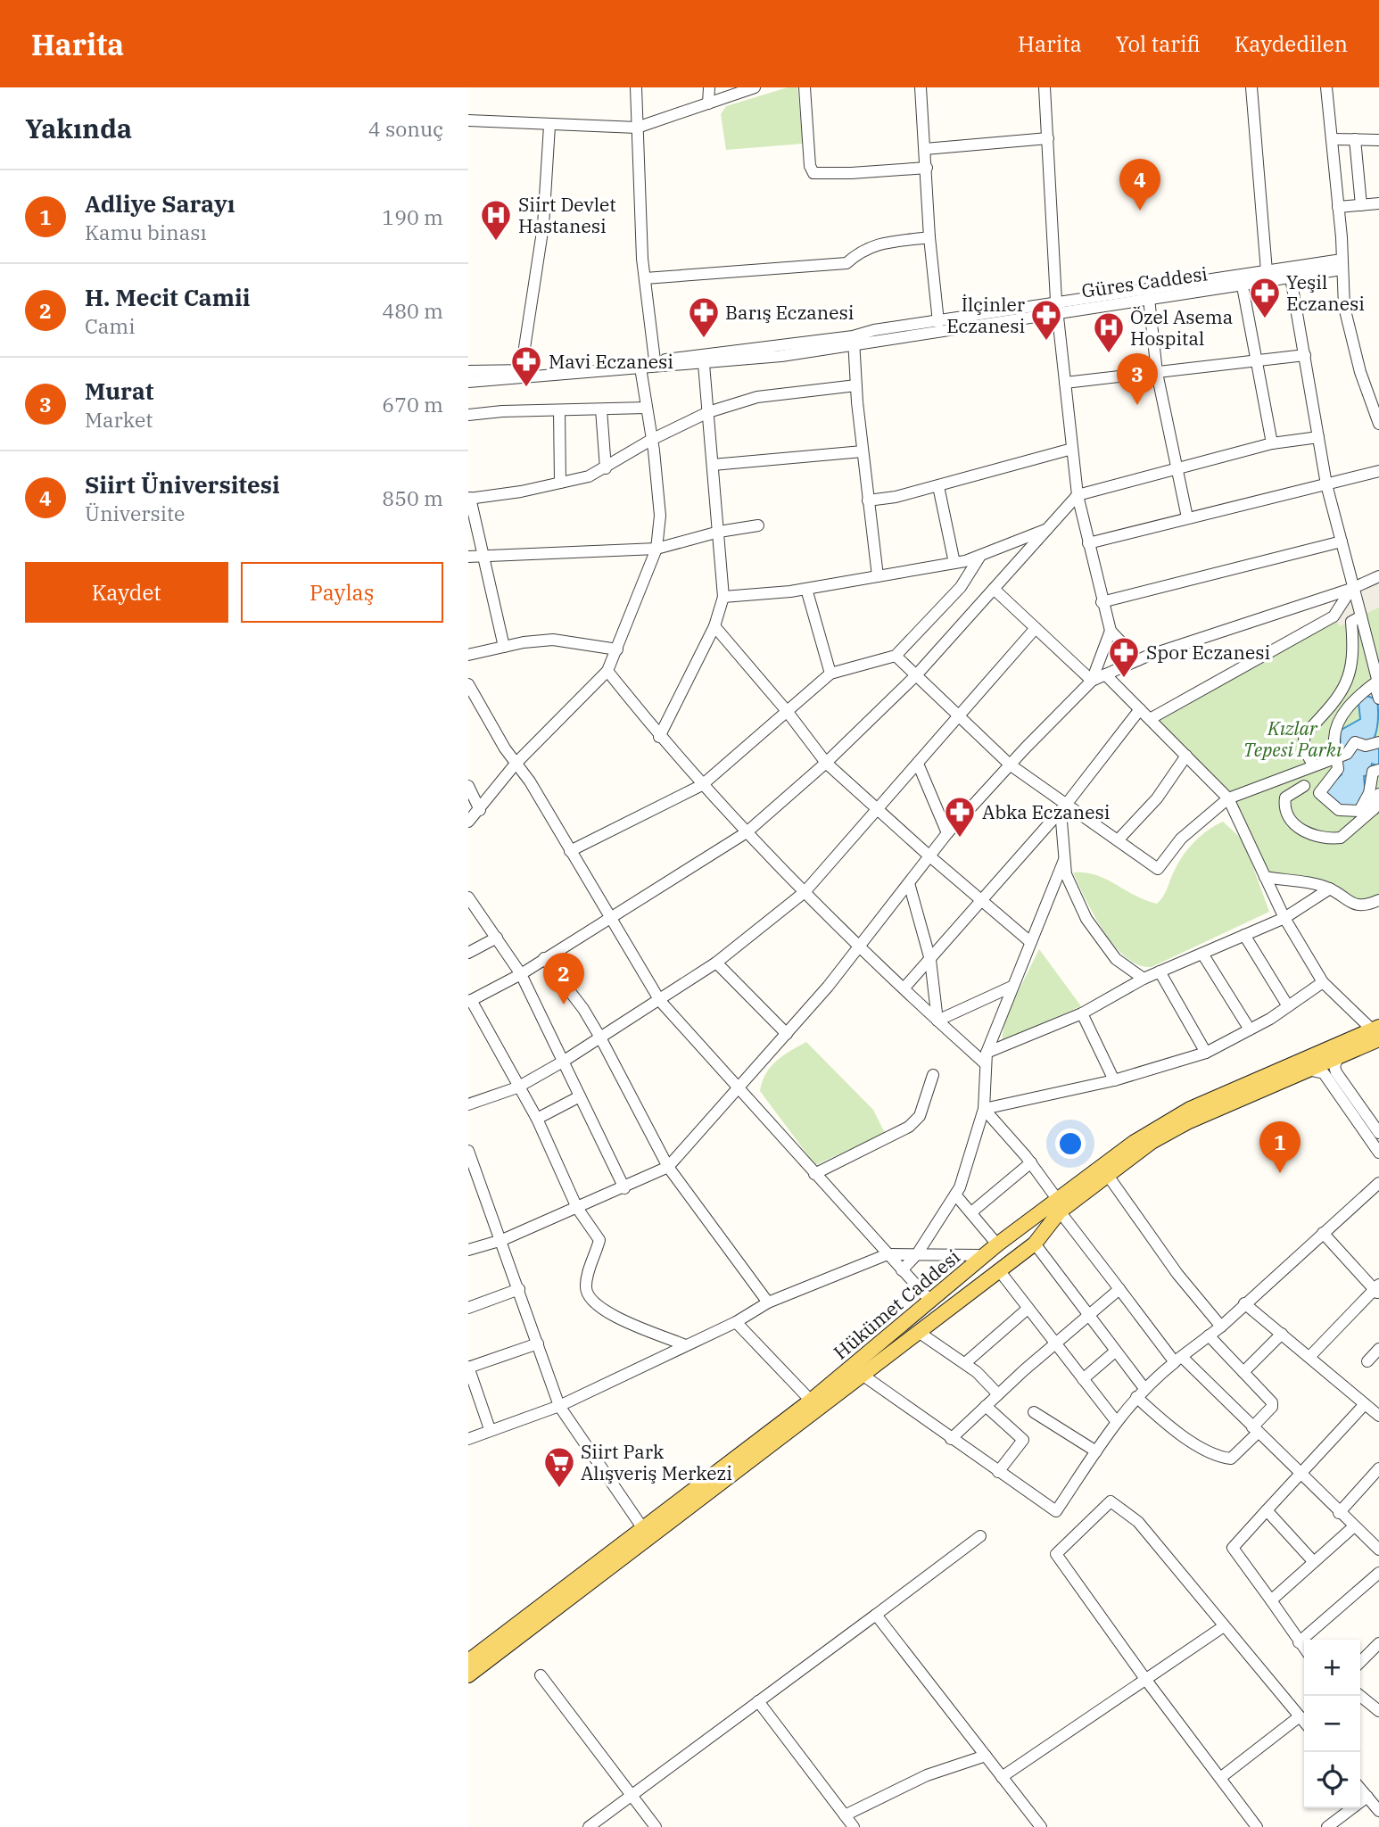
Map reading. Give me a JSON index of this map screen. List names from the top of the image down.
{
  "streets": {
    "main road": ["Hükümet Caddesi"],
    "street": ["Güres Caddesi"]
  },
  "parks": ["Kızlar Tepesi Parkı"],
  "places": {
    "hospital": ["Siirt Devlet Hastanesi", "Özel Asema Hospital"],
    "pharmacy": [
      "Yeşil Eczanesi",
      "Barış Eczanesi",
      "İlçinler Eczanesi",
      "Mavi Eczanesi",
      "Spor Eczanesi",
      "Abka Eczanesi"
    ],
    "supermarket": ["Siirt Park Alışveriş Merkezi"]
  },
  "page": {
    "header": "Harita",
    "nav": ["Harita", "Yol tarifi", "Kaydedilen"],
    "heading": ["Yakında", "4 sonuç"],
    "pins": [
      "4",
      "3",
      "2",
      "1"
    ],
    "list": [
      {
        "mark": "1",
        "name": "Adliye Sarayı",
        "note": "Kamu binası",
        "value": "190 m"
      },
      {
        "mark": "2",
        "name": "H. Mecit Camii",
        "note": "Cami",
        "value": "480 m"
      },
      {
        "mark": "3",
        "name": "Murat",
        "note": "Market",
        "value": "670 m"
      },
      {
        "mark": "4",
        "name": "Siirt Üniversitesi",
        "note": "Üniversite",
        "value": "850 m"
      }
    ],
    "buttons": ["Kaydet", "Paylaş"],
    "map_buttons": ["+", "−"]
  }
}
